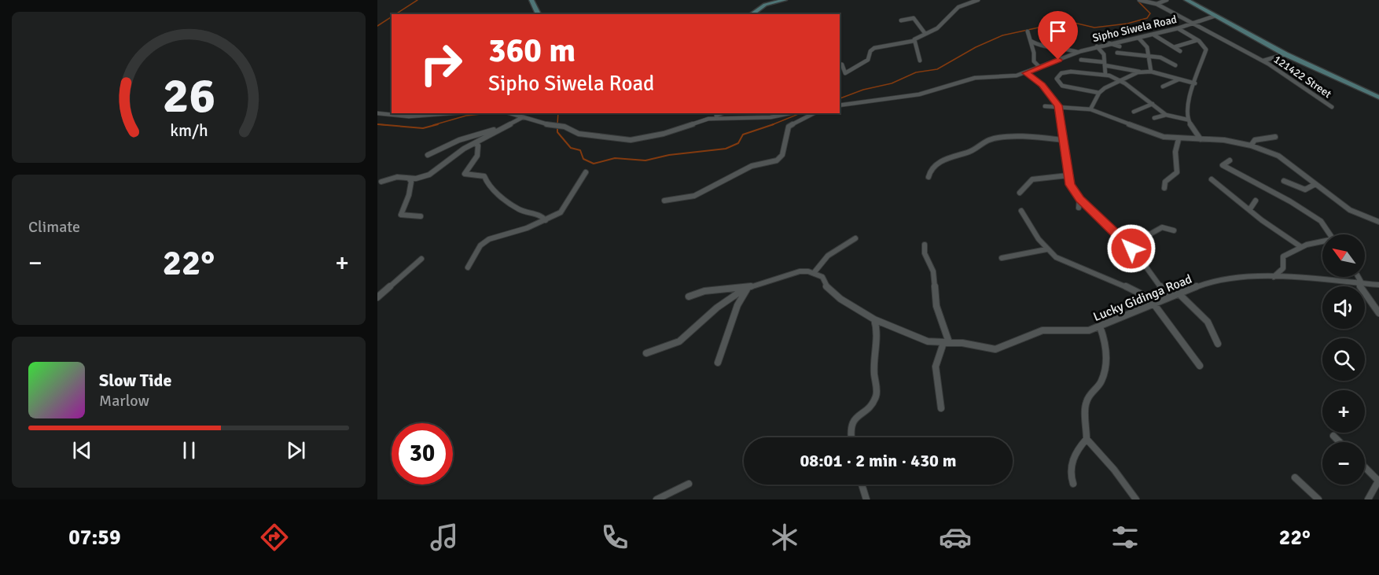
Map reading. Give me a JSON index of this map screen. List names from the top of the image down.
{
  "streets": {
    "street": ["Sipho Siwela Road", "121422 Street", "Lucky Gidinga Road"]
  },
  "crossings": [
    ["Sipho Siwela Road", "121422 Street"]
  ],
  "north": "top left",
  "page": {
    "turn": ["360 m", "Sipho Siwela Road"],
    "tile": "Climate",
    "map_buttons": ["+", "−"],
    "heat": ["−", "22°", "+"],
    "song": ["Slow Tide", "Marlow"],
    "limit": "30",
    "trip": "08:01 · 2 min · 430 m",
    "tabs": ["07:59", "22°"],
    "gauge": ["26", "km/h"]
  }
}
